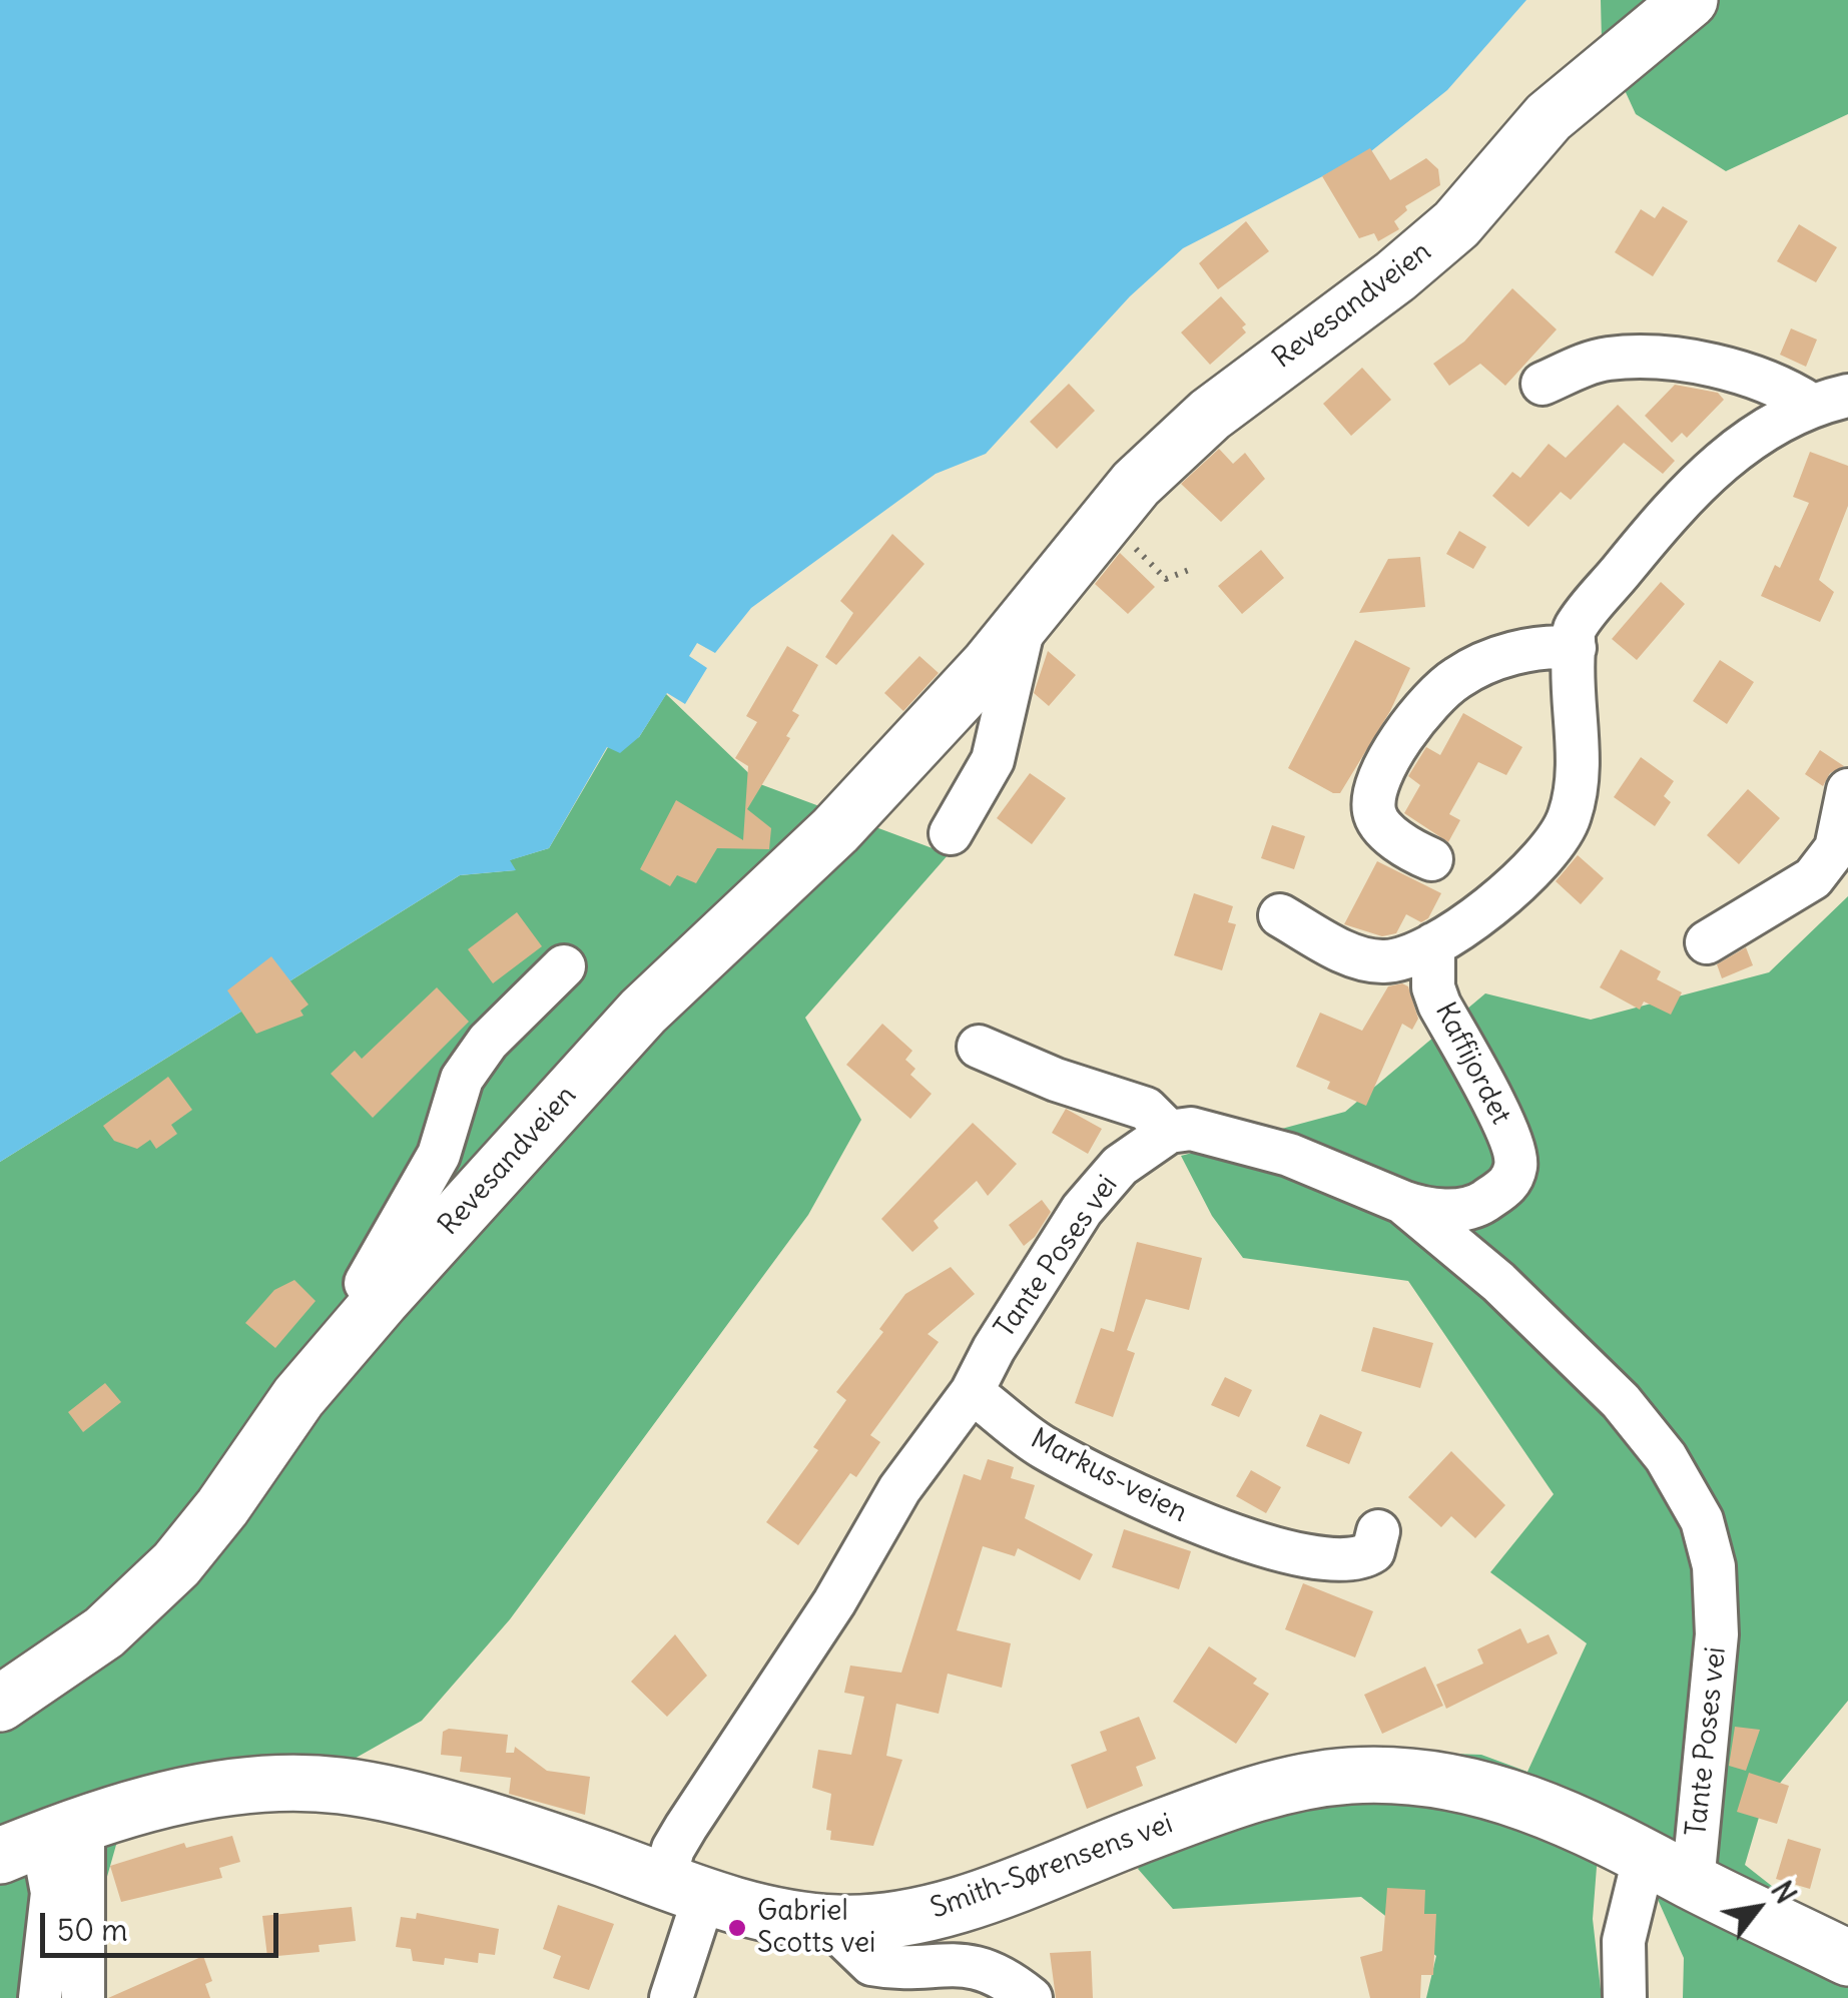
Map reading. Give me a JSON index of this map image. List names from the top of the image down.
{
  "streets": {
    "main road": ["Revesandveien", "Smith-Sørensens vei"],
    "street": ["Kaffijordet", "Tante Poses vei", "Markus-veien"]
  },
  "crossings": [
    ["Kaffijordet", "Tante Poses vei"],
    ["Tante Poses vei", "Markus-veien"],
    ["Tante Poses vei", "Smith-Sørensens vei"]
  ],
  "places": ["Gabriel Scotts vei"],
  "scale_bar": "50 m",
  "north": "top right"
}
